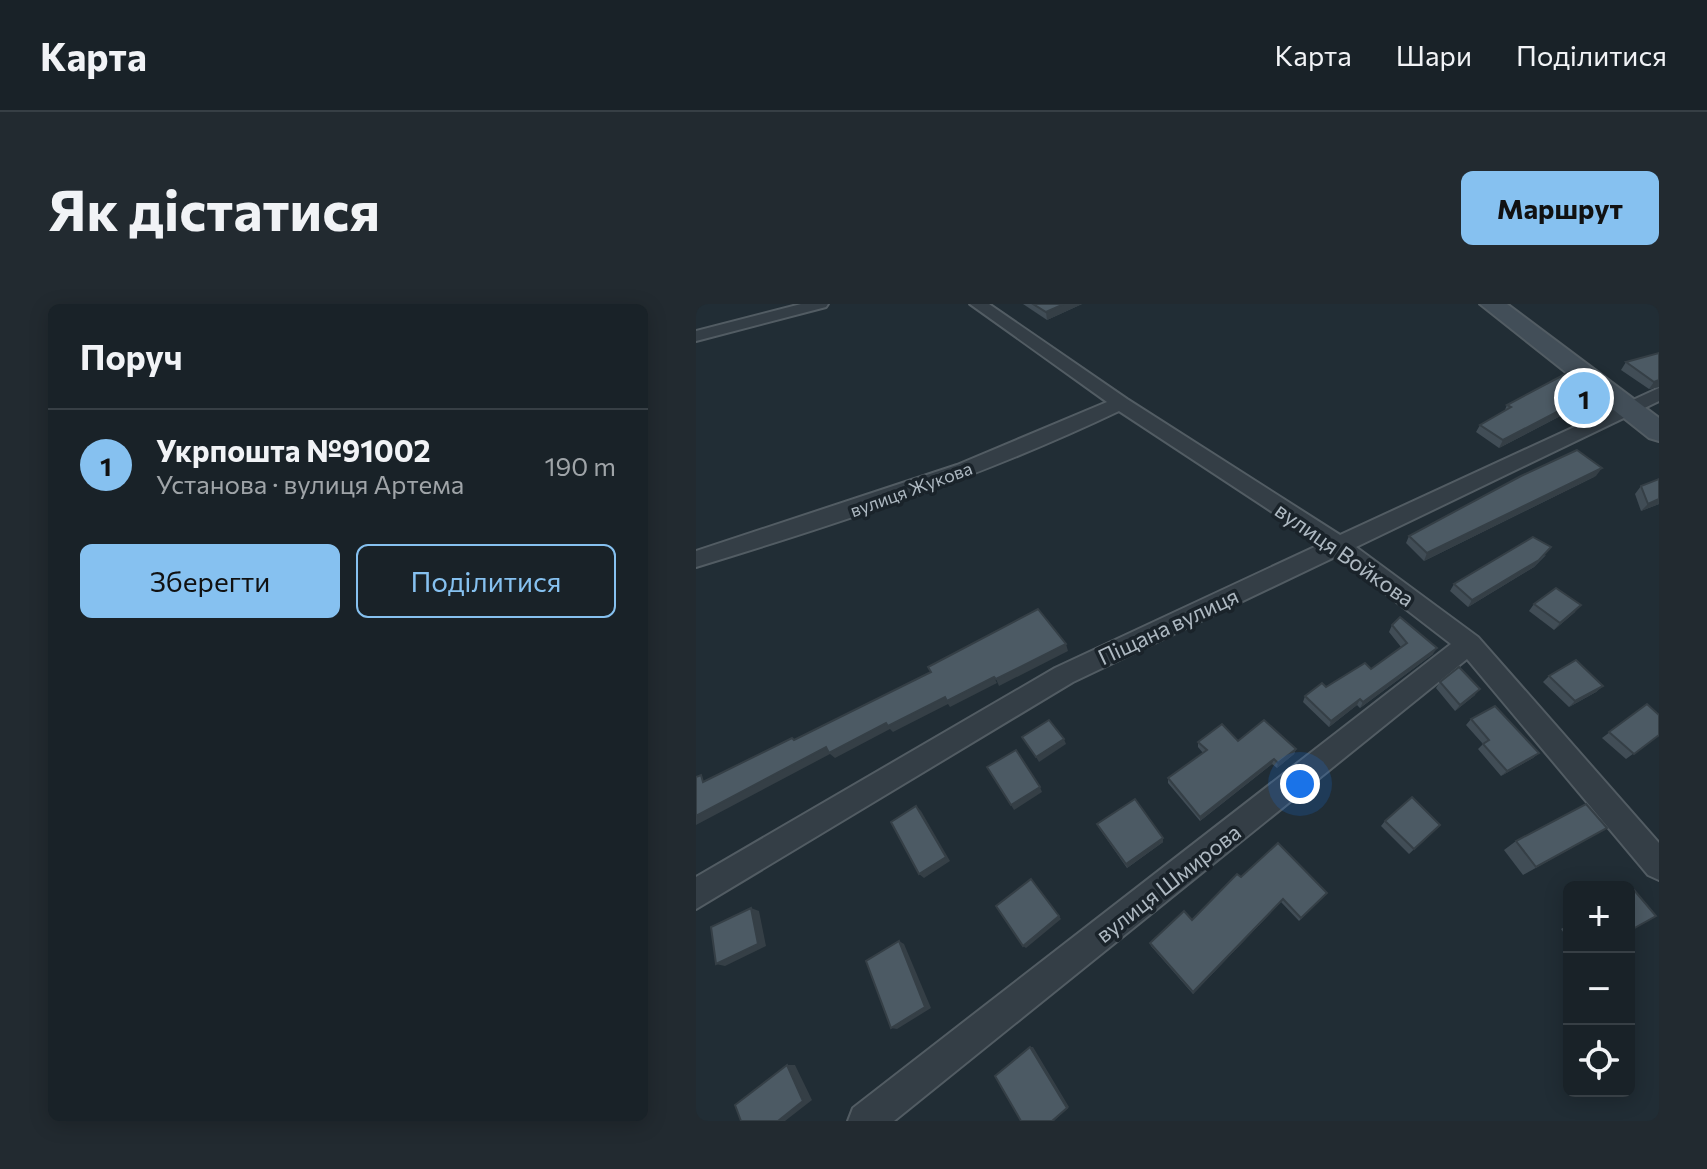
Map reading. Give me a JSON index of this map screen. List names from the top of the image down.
{
  "streets": {
    "street": [
      "вулиця Жукова",
      "вулиця Войкова",
      "Піщана вулиця",
      "вулиця Шмирова"
    ]
  },
  "crossings": [
    ["вулиця Жукова", "вулиця Войкова"],
    ["вулиця Войкова", "Піщана вулиця"],
    ["вулиця Войкова", "вулиця Шмирова"]
  ],
  "page": {
    "header": "Карта",
    "nav": ["Карта", "Шари", "Поділитися"],
    "buttons": [
      "Маршрут",
      ["Зберегти", "Поділитися"]
    ],
    "title": "Як дістатися",
    "heading": "Поруч",
    "pins": "1",
    "list": [
      {
        "mark": "1",
        "name": "Укрпошта №91002",
        "note": "Установа · вулиця Артема",
        "value": "190 m"
      }
    ],
    "map_buttons": ["+", "−"]
  }
}
